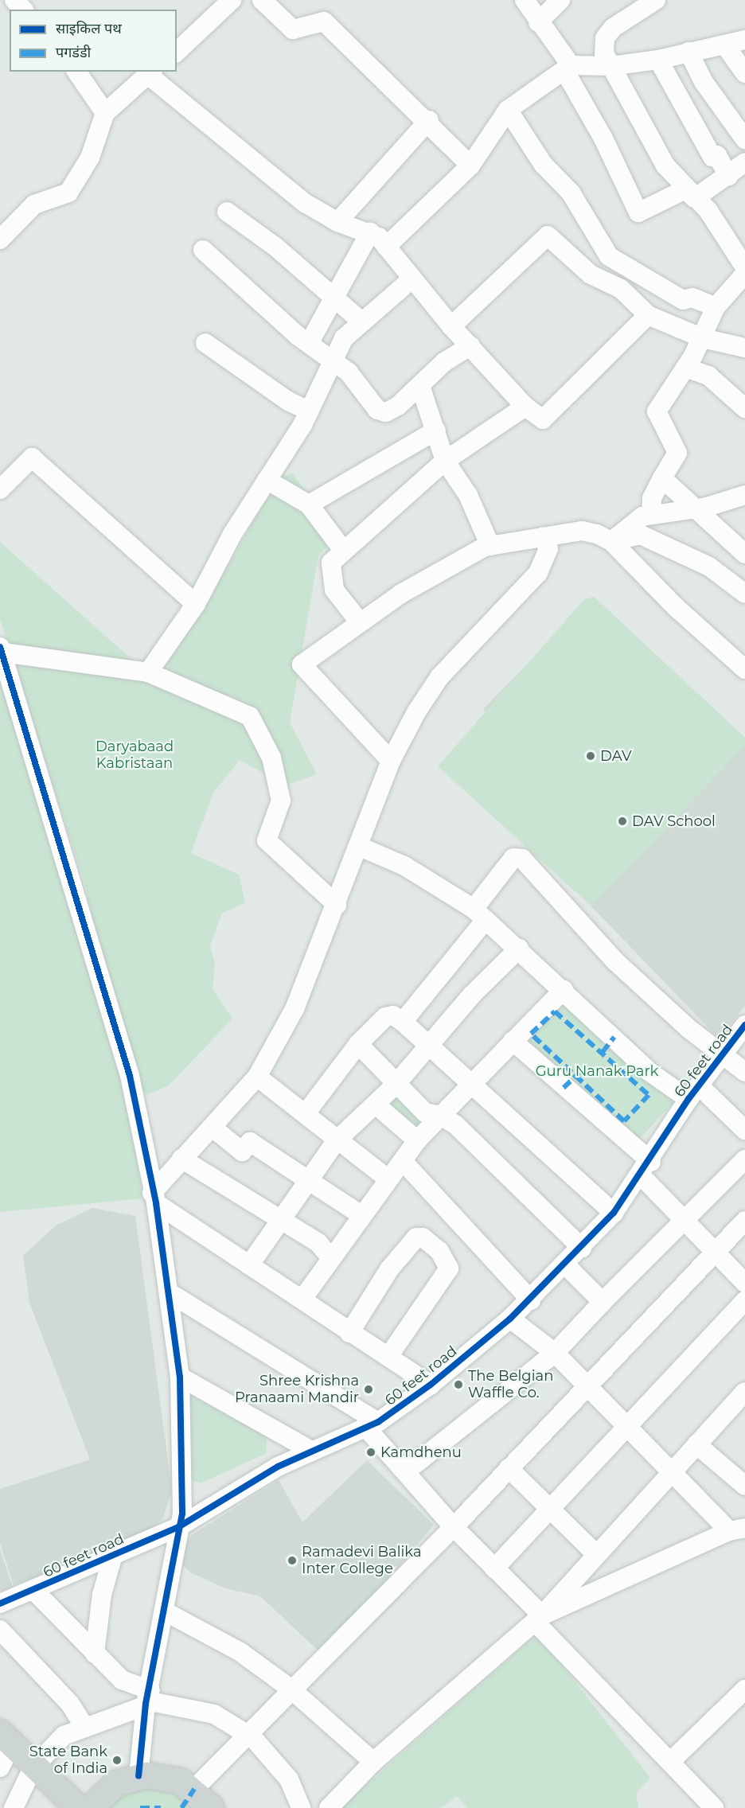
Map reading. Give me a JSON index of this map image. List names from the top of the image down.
{
  "streets": {
    "street": ["60 feet road"]
  },
  "parks": ["Daryabaad Kabristaan", "Guru Nanak Park"],
  "places": [
    "DAV",
    "DAV School",
    "The Belgian Waffle Co.",
    "Shree Krishna Pranaami Mandir",
    "Kamdhenu",
    "Ramadevi Balika Inter College",
    "State Bank of India"
  ],
  "legend": ["साइकिल पथ", "पगडंडी"]
}
